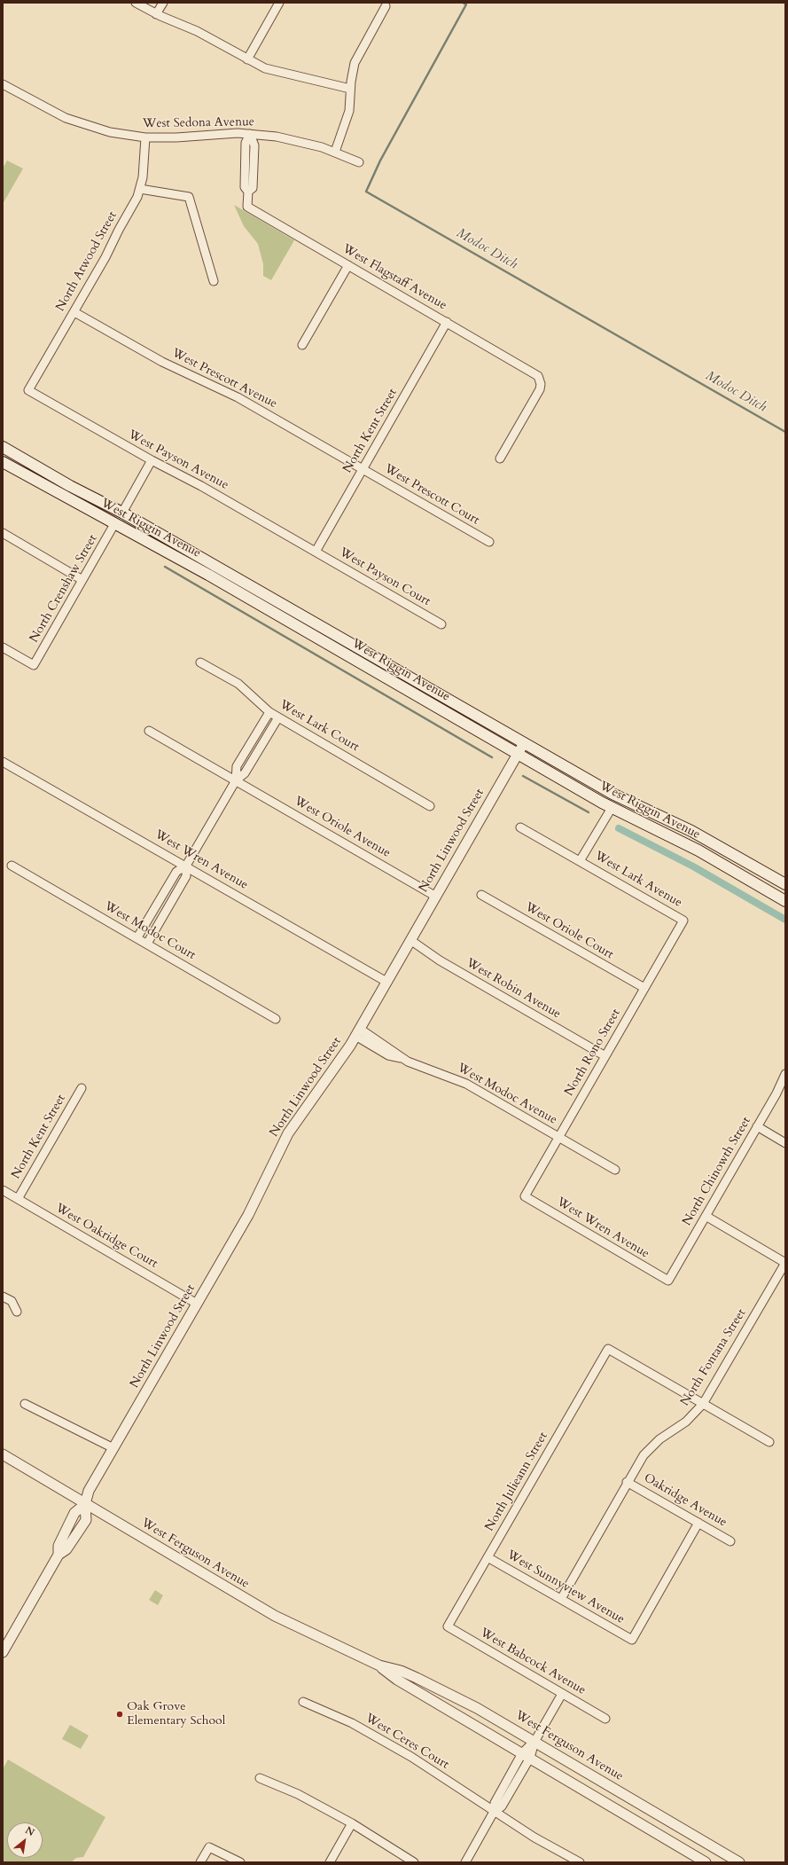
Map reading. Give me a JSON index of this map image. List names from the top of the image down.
{
  "streets": {
    "main road": ["West Riggin Avenue"],
    "street": [
      "West Sedona Avenue",
      "North Atwood Street",
      "West Flagstaff Avenue",
      "West Prescott Avenue",
      "North Kent Street",
      "West Payson Avenue",
      "West Prescott Court",
      "West Payson Court",
      "North Crenshaw Street",
      "West Lark Court",
      "West Oriole Avenue",
      "North Linwood Street",
      "West Wren Avenue",
      "West Lark Avenue",
      "West Modoc Court",
      "West Oriole Court",
      "West Robin Avenue",
      "North Rono Street",
      "West Modoc Avenue",
      "North Chinowth Street",
      "West Oakridge Court",
      "North Fontana Street",
      "North Julieann Street",
      "Oakridge Avenue",
      "West Ferguson Avenue",
      "West Sunnyview Avenue",
      "West Babcock Avenue",
      "West Ceres Court"
    ]
  },
  "crossings": [
    ["West Sedona Avenue", "North Atwood Street"],
    ["West Sedona Avenue", "West Flagstaff Avenue"],
    ["North Atwood Street", "West Prescott Avenue"],
    ["North Atwood Street", "West Payson Avenue"],
    ["West Flagstaff Avenue", "North Kent Street"],
    ["West Prescott Avenue", "North Kent Street"],
    ["West Prescott Avenue", "West Prescott Court"],
    ["North Kent Street", "West Payson Avenue"],
    ["North Kent Street", "West Prescott Court"],
    ["North Kent Street", "West Payson Court"],
    ["North Kent Street", "West Oakridge Court"],
    ["West Payson Avenue", "West Payson Court"],
    ["West Riggin Avenue", "North Crenshaw Street"],
    ["West Riggin Avenue", "North Linwood Street"],
    ["West Oriole Avenue", "North Linwood Street"],
    ["North Linwood Street", "West Wren Avenue"],
    ["North Linwood Street", "West Robin Avenue"],
    ["North Linwood Street", "West Modoc Avenue"],
    ["North Linwood Street", "West Oakridge Court"],
    ["North Linwood Street", "West Ferguson Avenue"],
    ["West Wren Avenue", "North Rono Street"],
    ["West Wren Avenue", "North Chinowth Street"],
    ["West Lark Avenue", "North Rono Street"],
    ["West Oriole Court", "North Rono Street"],
    ["West Robin Avenue", "North Rono Street"],
    ["North Rono Street", "West Modoc Avenue"],
    ["North Fontana Street", "North Julieann Street"],
    ["North Fontana Street", "Oakridge Avenue"],
    ["North Fontana Street", "West Sunnyview Avenue"],
    ["North Julieann Street", "West Sunnyview Avenue"],
    ["North Julieann Street", "West Babcock Avenue"],
    ["Oakridge Avenue", "West Sunnyview Avenue"]
  ],
  "water": ["Modoc Ditch"],
  "places": ["Oak Grove Elementary School"],
  "north": "top right"
}
